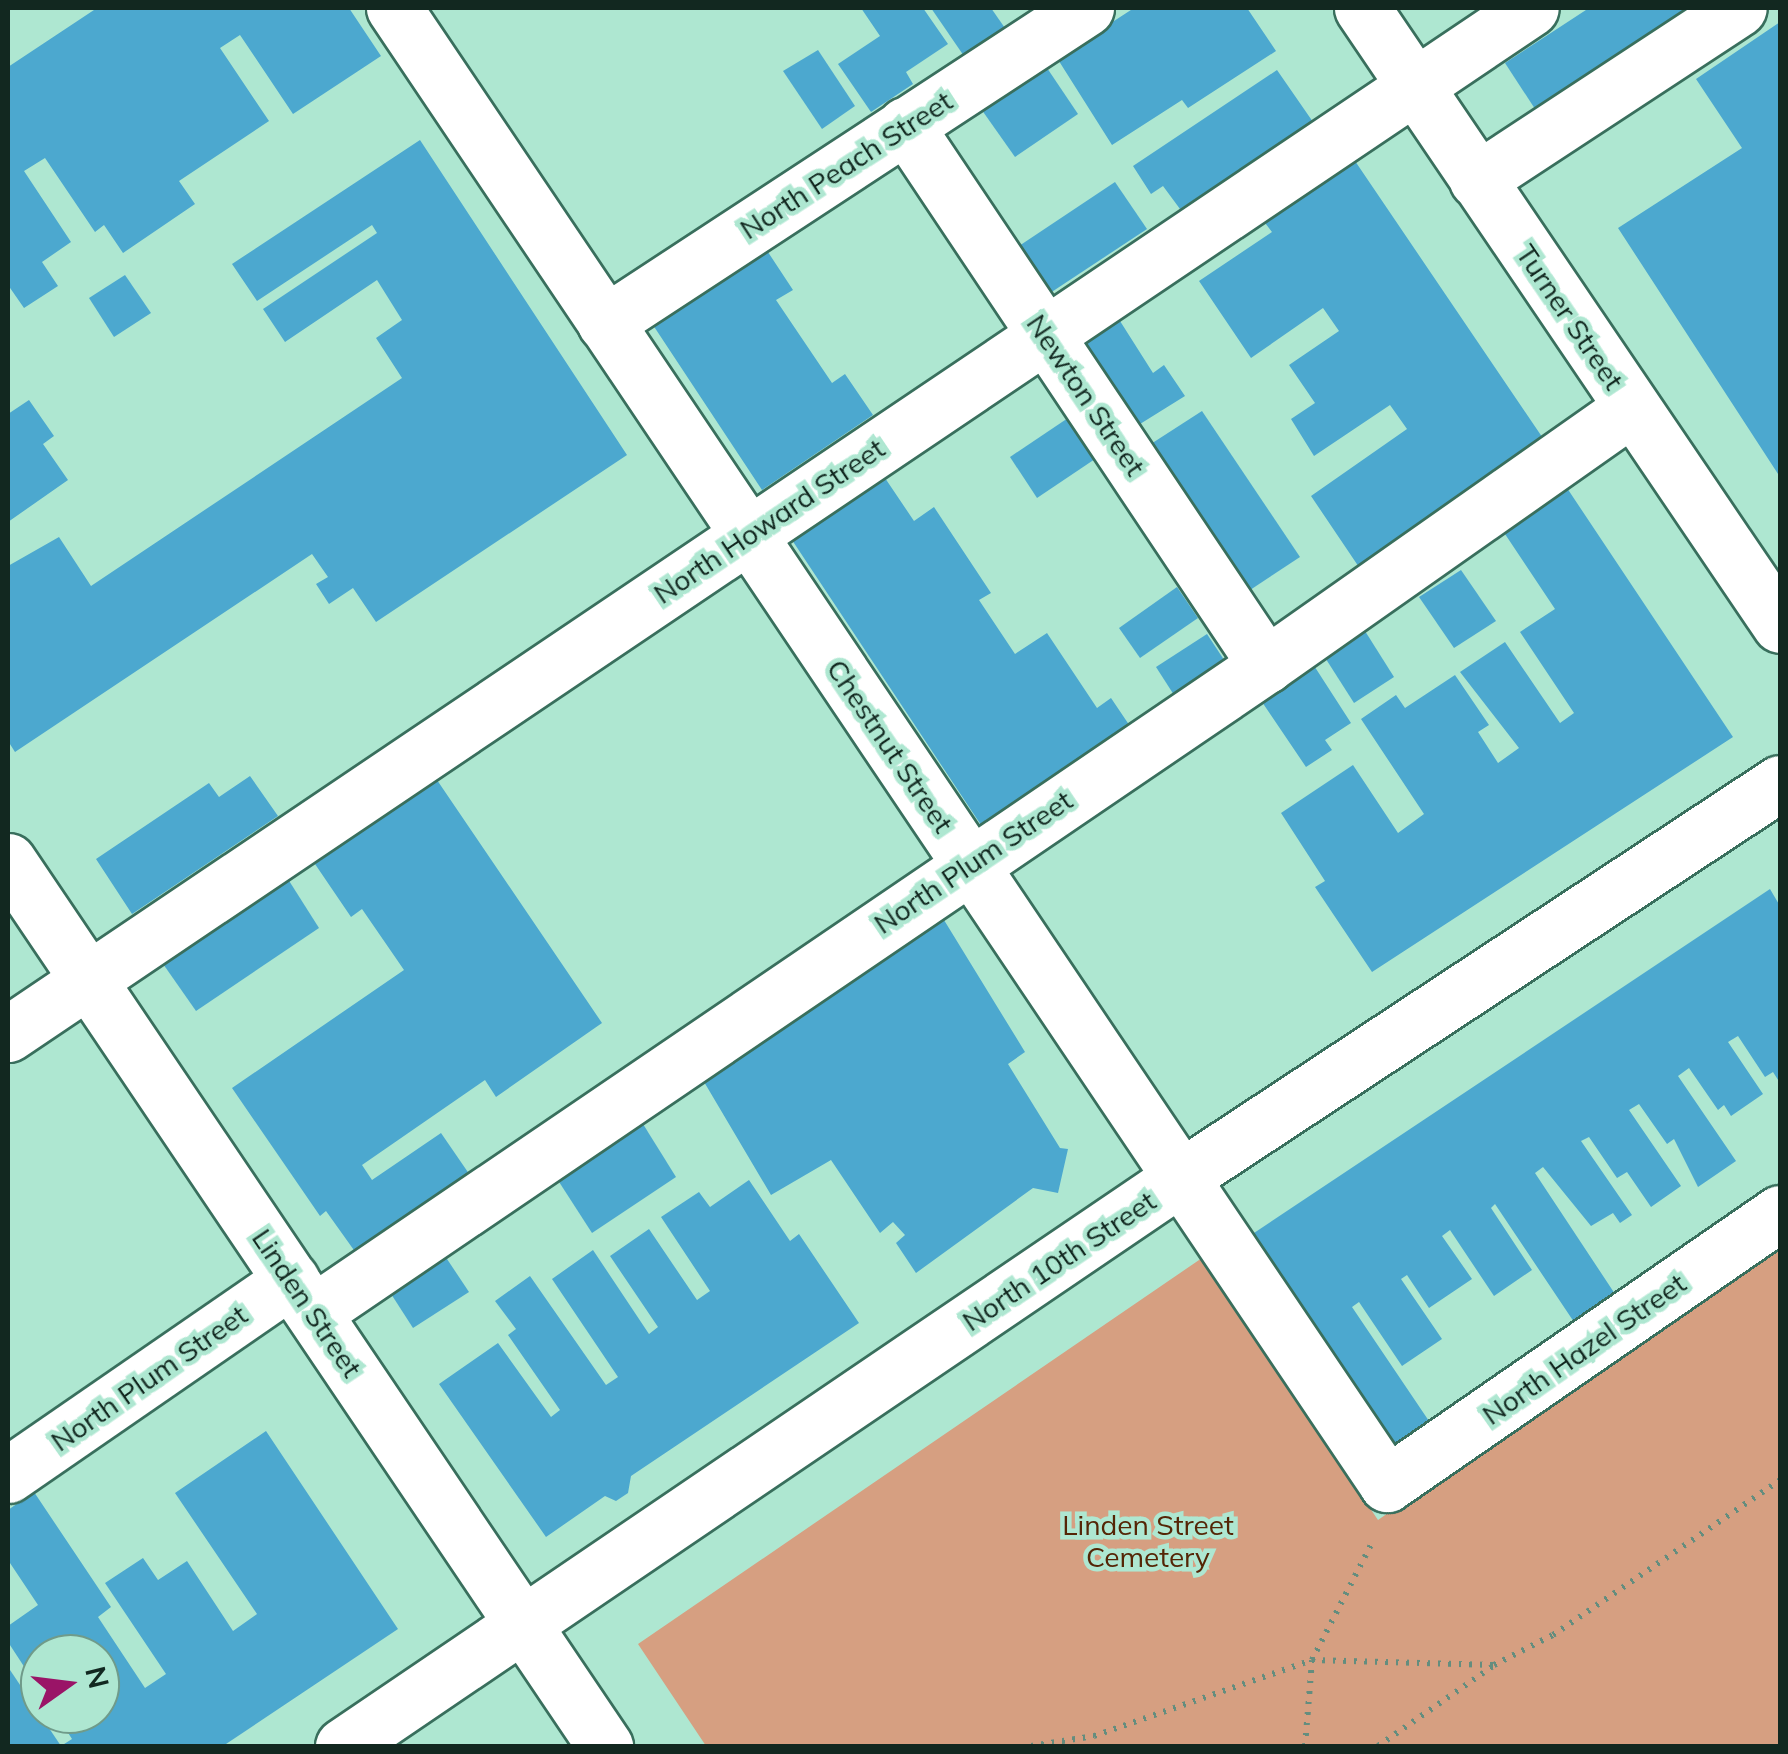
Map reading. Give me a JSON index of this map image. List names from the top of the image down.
{
  "streets": {
    "street": [
      "North Peach Street",
      "Turner Street",
      "Newton Street",
      "North Howard Street",
      "Chestnut Street",
      "North Plum Street",
      "North 10th Street",
      "Linden Street",
      "North Hazel Street"
    ]
  },
  "crossings": [
    ["North Peach Street", "Newton Street"],
    ["North Peach Street", "Chestnut Street"],
    ["Turner Street", "North Howard Street"],
    ["Turner Street", "North Plum Street"],
    ["Newton Street", "North Howard Street"],
    ["Newton Street", "North Plum Street"],
    ["North Howard Street", "Chestnut Street"],
    ["North Howard Street", "Linden Street"],
    ["Chestnut Street", "North Plum Street"],
    ["Chestnut Street", "North 10th Street"],
    ["Chestnut Street", "North Hazel Street"],
    ["North Plum Street", "Linden Street"],
    ["North 10th Street", "Linden Street"]
  ],
  "parks": ["Linden Street Cemetery"],
  "north": "right"
}
